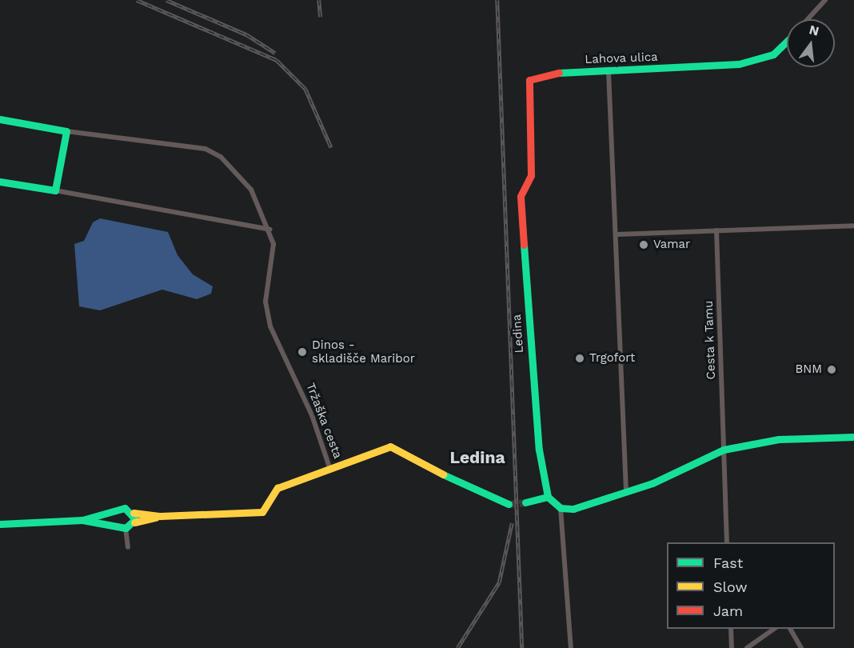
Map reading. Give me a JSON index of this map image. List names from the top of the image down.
{
  "streets": {
    "street": [
      "Lahova ulica",
      "Ledina",
      "Cesta k Tamu",
      "Tržaška cesta"
    ]
  },
  "crossings": [
    ["Lahova ulica", "Ledina"]
  ],
  "districts": ["Ledina"],
  "places": [
    "Vamar",
    "Dinos - skladišče Maribor",
    "Trgofort",
    "BNM"
  ],
  "legend": ["Fast", "Slow", "Jam"],
  "north": "top"
}
